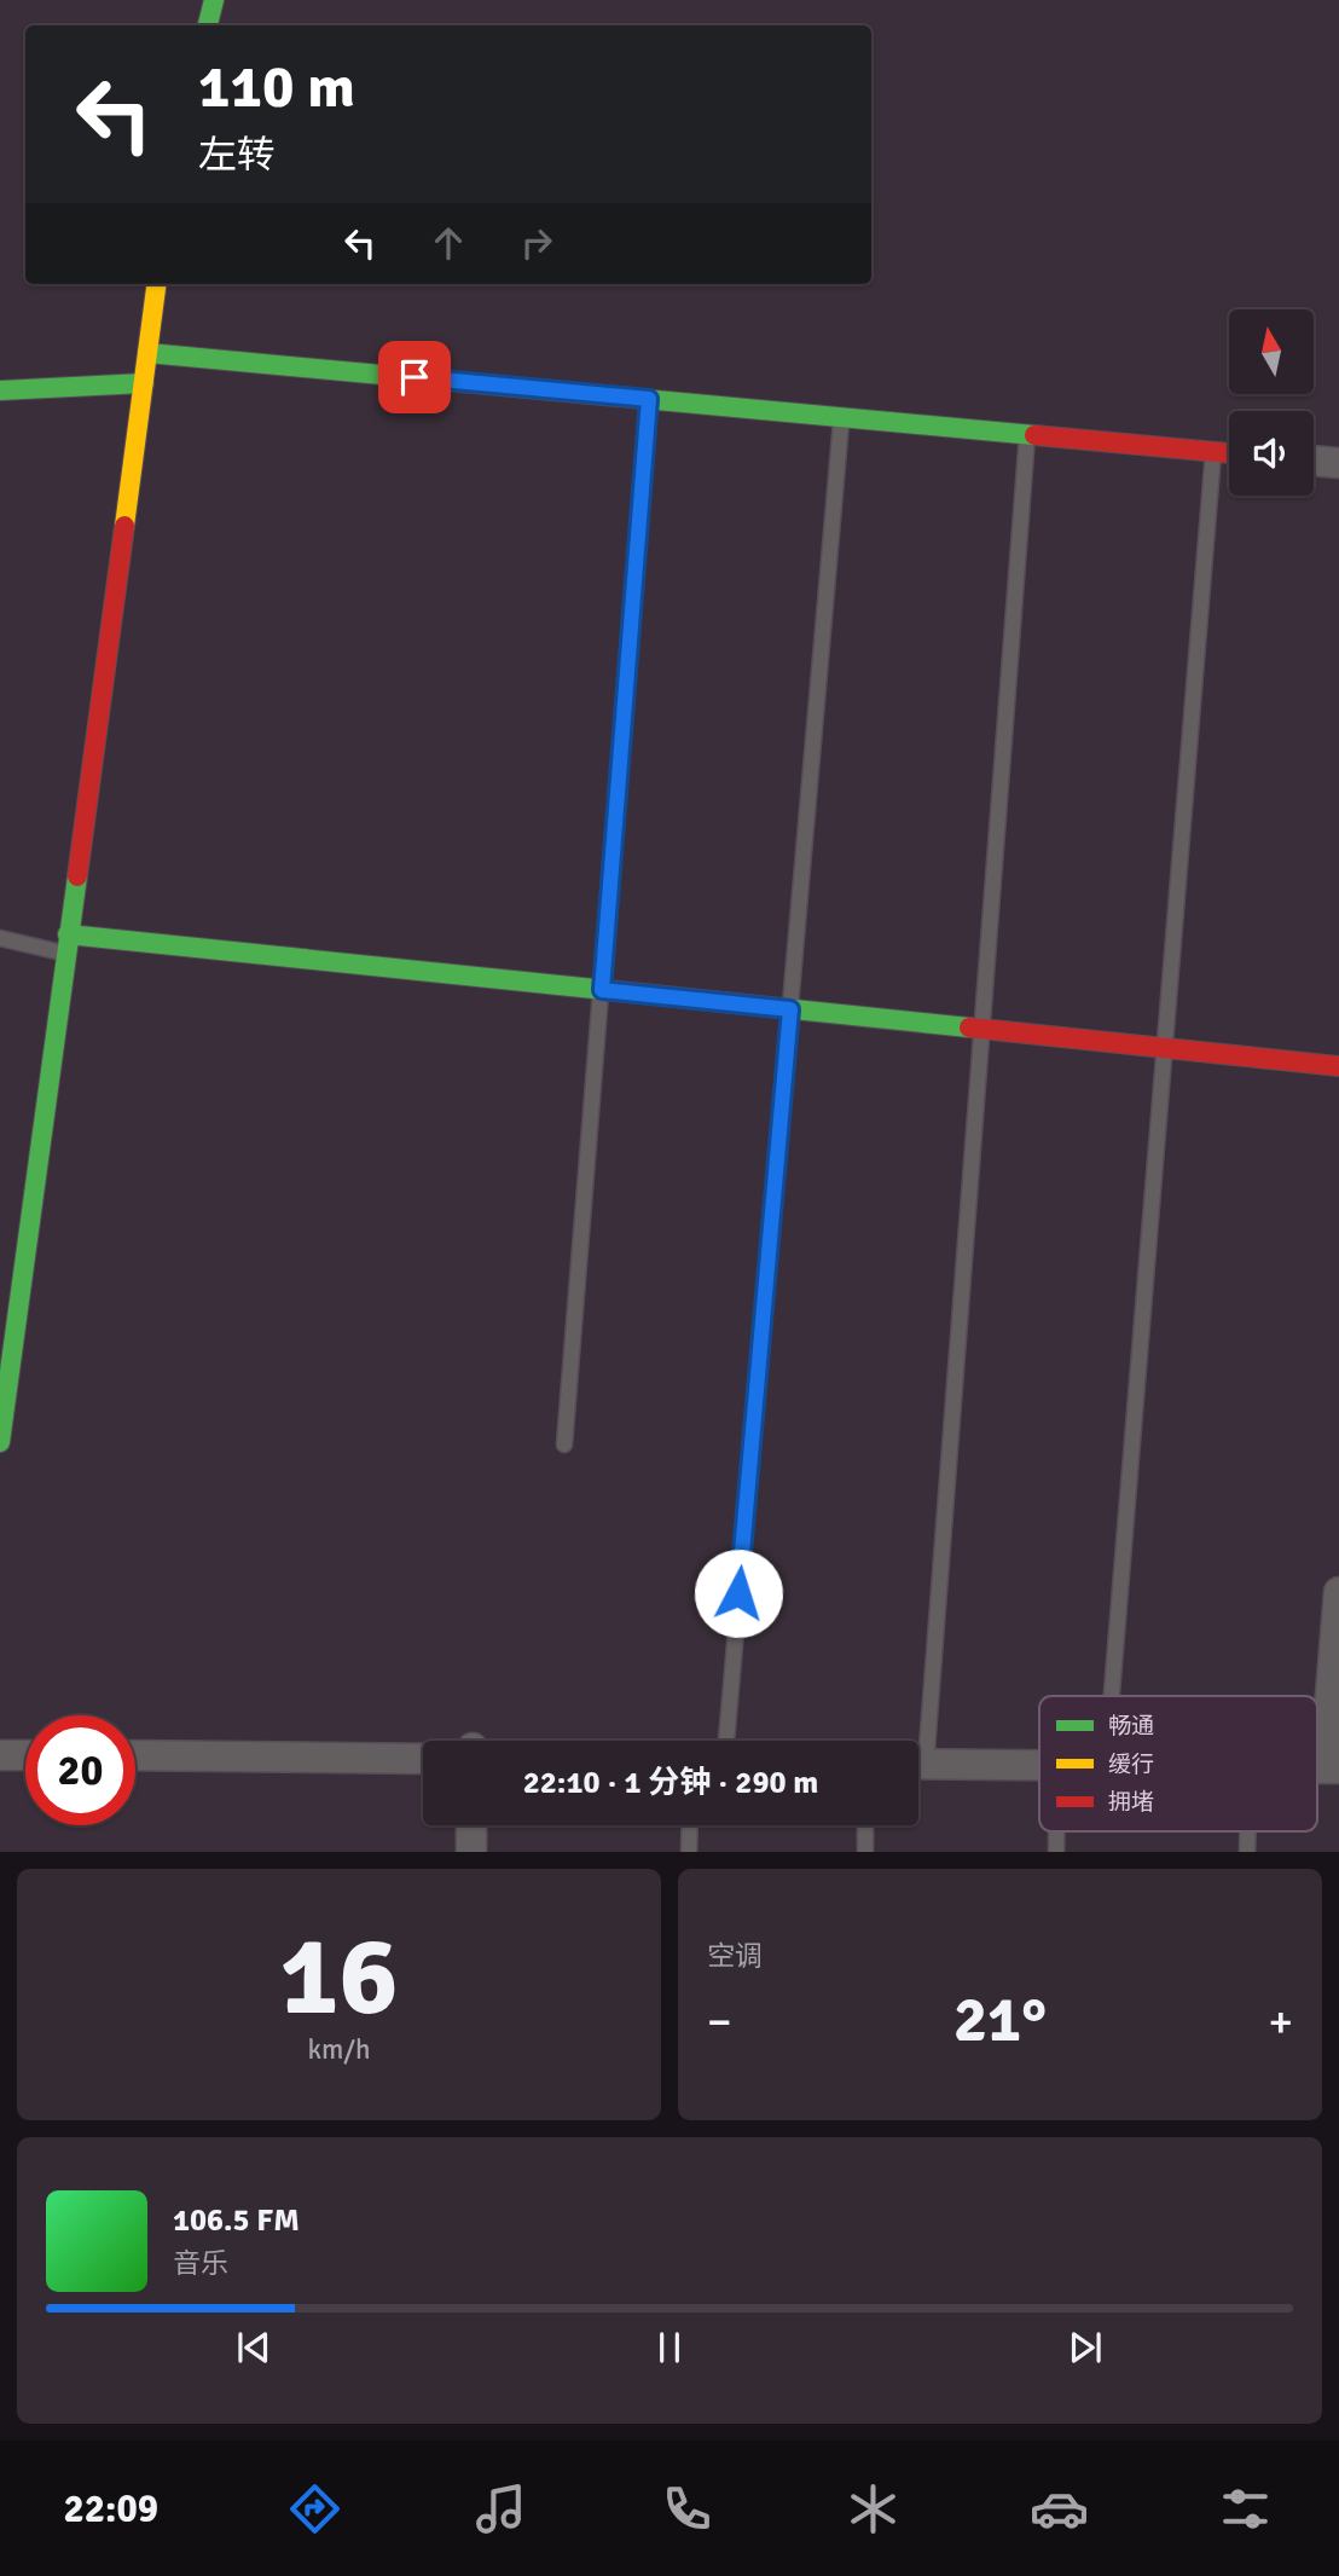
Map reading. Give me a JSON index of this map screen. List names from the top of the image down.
{
  "legend": ["畅通", "缓行", "拥堵"],
  "north": "top",
  "page": {
    "turn": ["110 m", "左转"],
    "limit": "20",
    "trip": "22:10 · 1 分钟 · 290 m",
    "tile": [
      ["16", "km/h"],
      "空调"
    ],
    "heat": ["−", "21°", "+"],
    "song": ["106.5 FM", "音乐"],
    "tabs": "22:09"
  }
}
